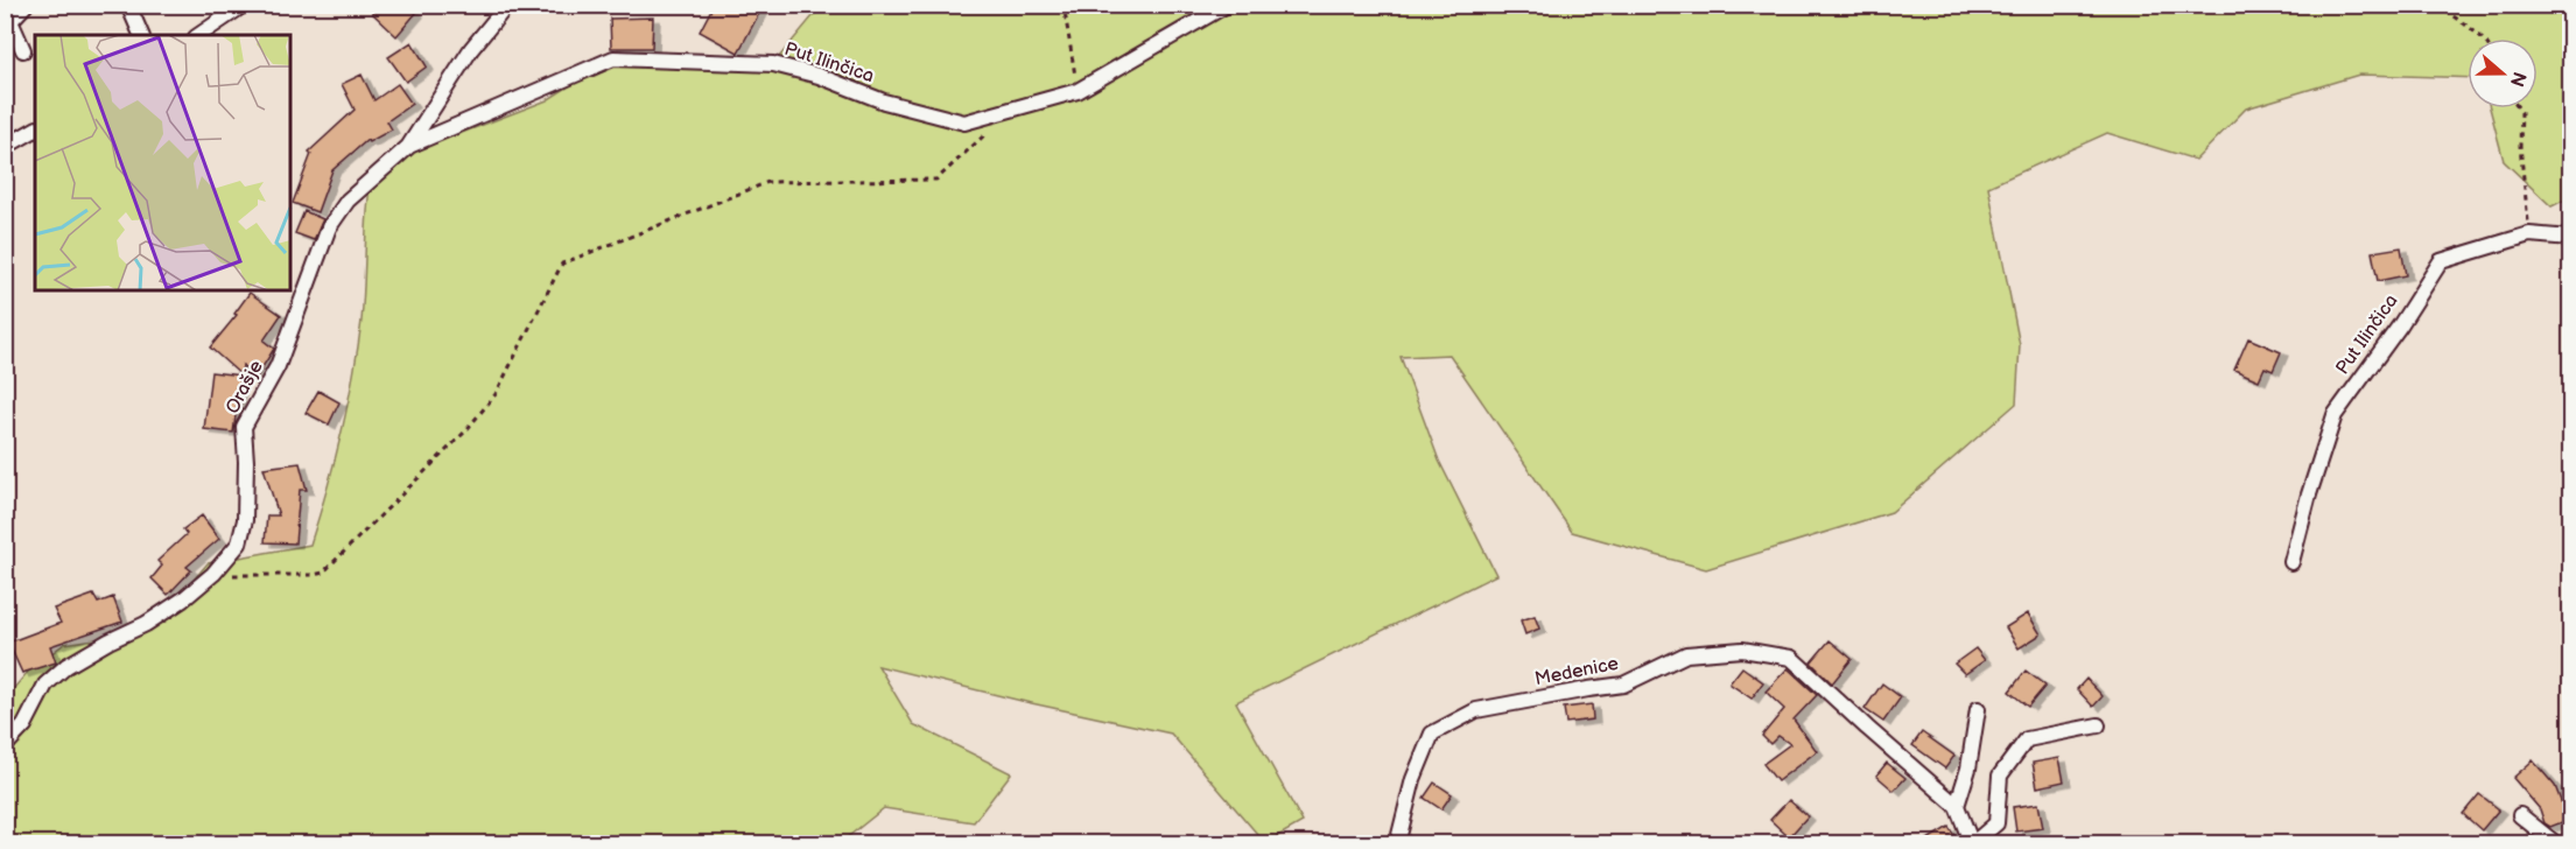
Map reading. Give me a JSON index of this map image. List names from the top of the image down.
{
  "streets": {
    "street": ["Put Ilinčica", "Orašje", "Medenice"]
  },
  "crossings": [
    ["Put Ilinčica", "Orašje"]
  ],
  "north": "right"
}
